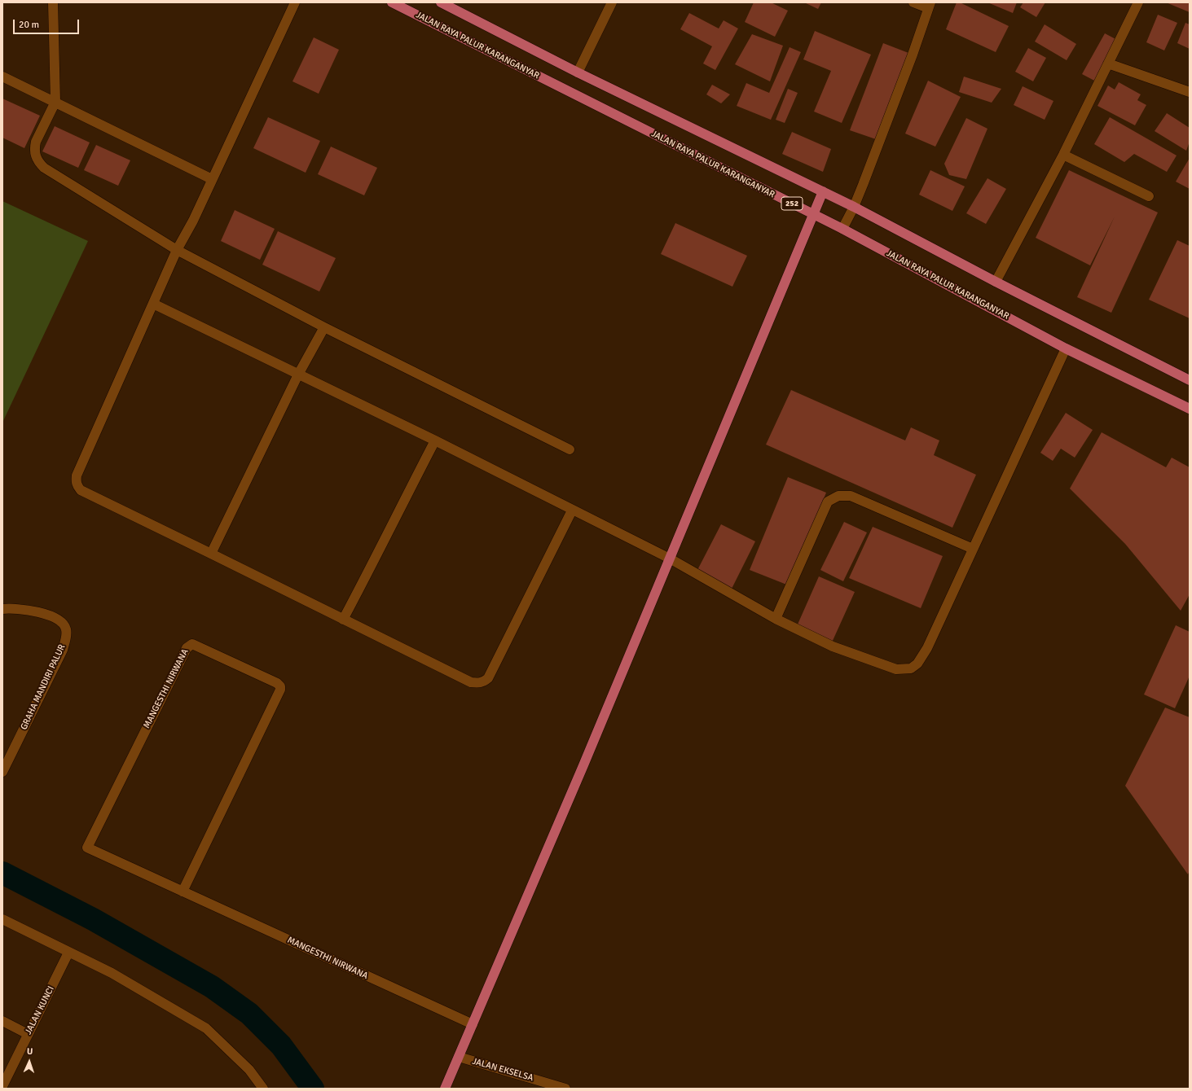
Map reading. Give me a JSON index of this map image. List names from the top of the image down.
{
  "streets": {
    "main road": ["JALAN RAYA PALUR KARANGANYAR", "252"],
    "street": [
      "GRAHA MANDIRI PALUR",
      "MANGESTHI NIRWANA",
      "JALAN KUNCI",
      "JALAN EKSELSA"
    ]
  },
  "scale_bar": "20 m",
  "north": "top"
}
